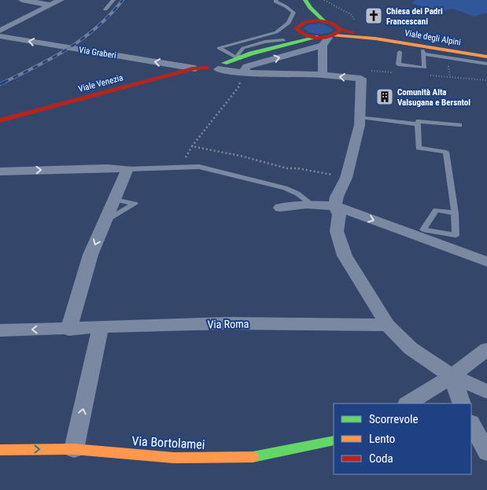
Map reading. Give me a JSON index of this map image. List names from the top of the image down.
{
  "streets": {
    "main road": ["Viale degli Alpini", "Viale Venezia", "Via Bortolamei"],
    "street": ["Via Graberi", "Via Roma"]
  },
  "crossings": [
    ["Via Graberi", "Viale Venezia"]
  ],
  "places": {
    "church": ["Chiesa dei Padri Francescani"],
    "building": ["Comunità Alta Valsugana e Bersntol"]
  },
  "legend": ["Scorrevole", "Lento", "Coda"]
}
